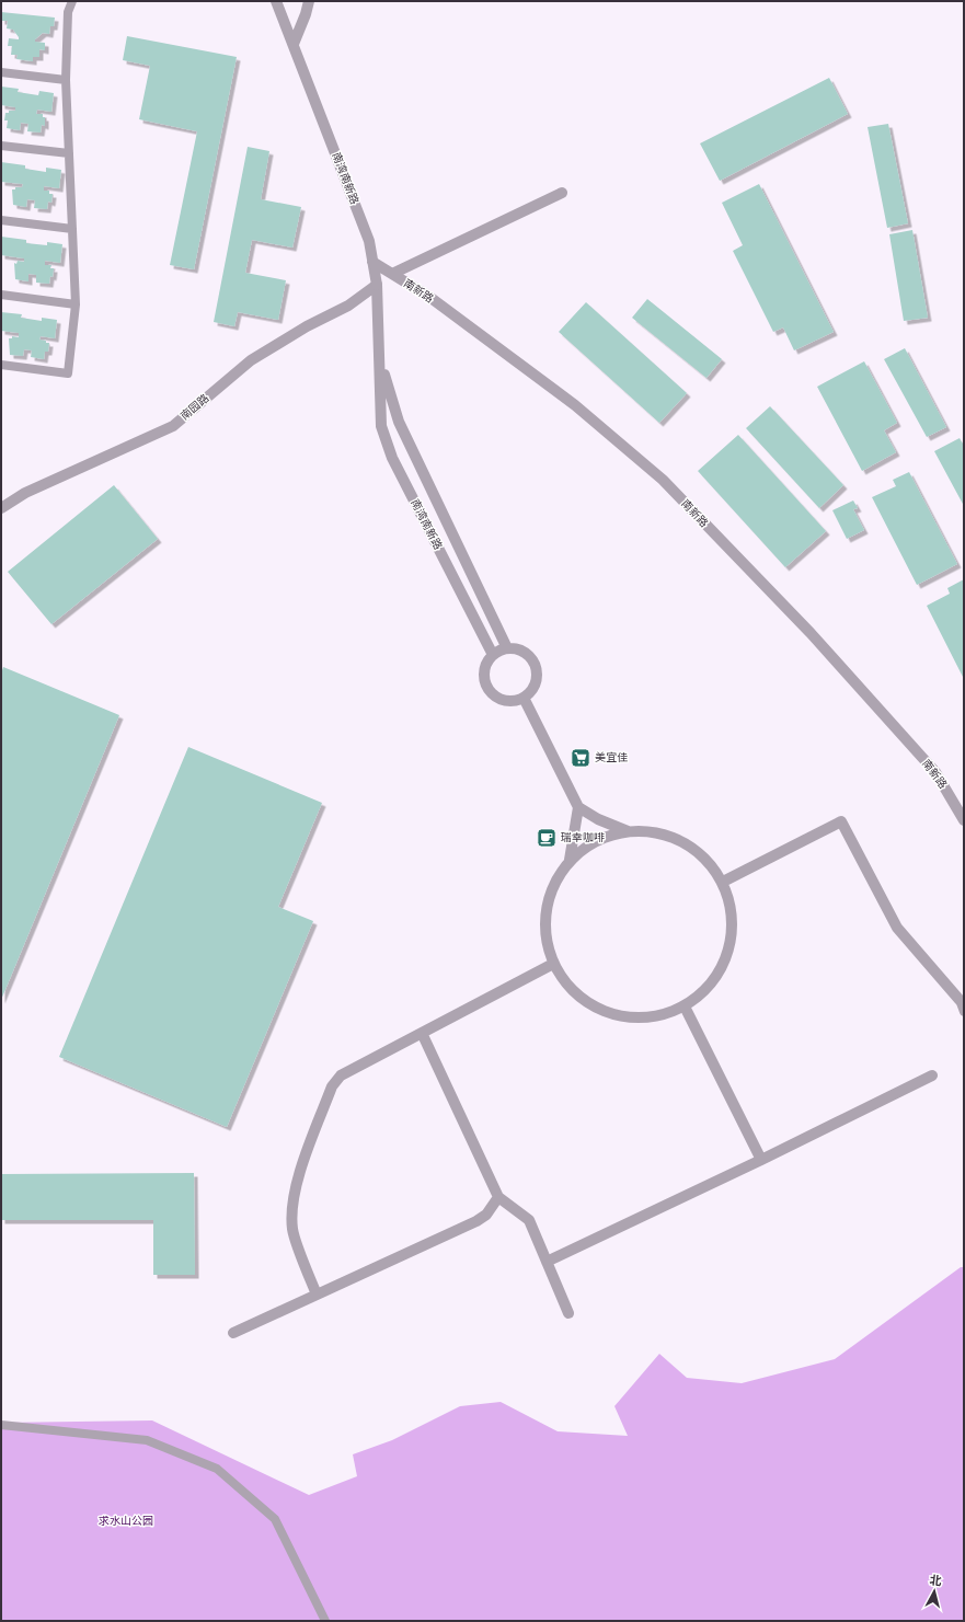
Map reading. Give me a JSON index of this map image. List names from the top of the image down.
{
  "streets": {
    "street": ["南湾南新路", "南新路", "南园路"]
  },
  "crossings": [
    ["南湾南新路", "南新路"],
    ["南湾南新路", "南园路"]
  ],
  "parks": ["求水山公园"],
  "places": {
    "supermarket": ["美宜佳"],
    "cafe": ["瑞幸咖啡"]
  },
  "north": "top"
}
